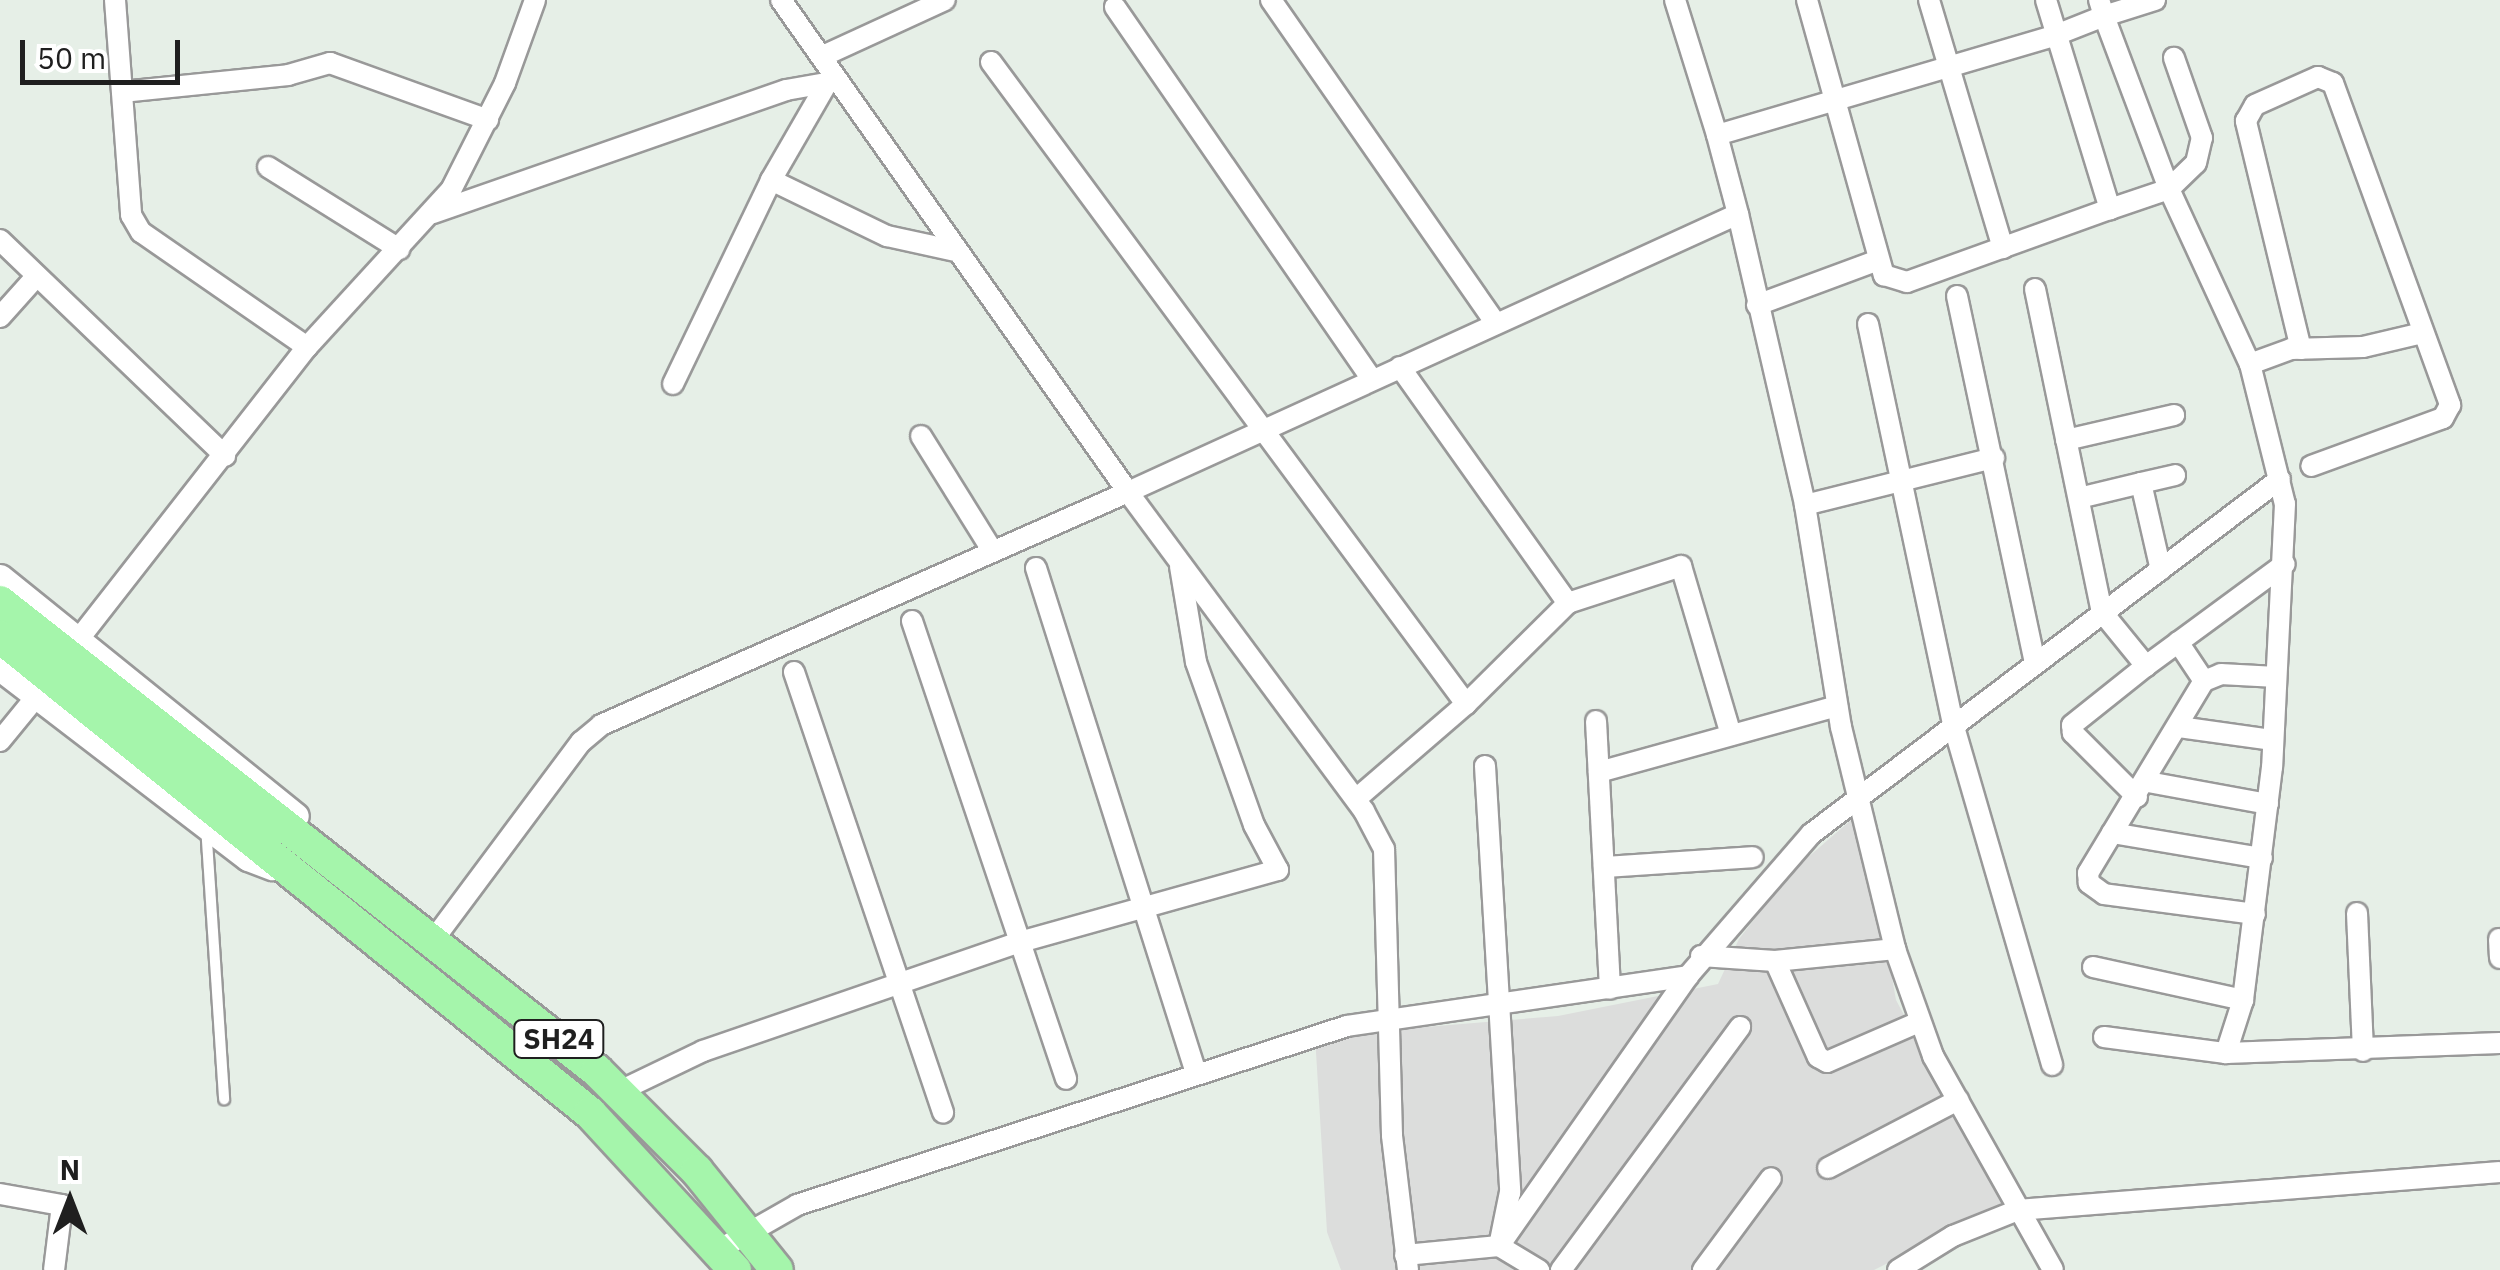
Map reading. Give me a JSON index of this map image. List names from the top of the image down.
{
  "streets": {
    "main road": ["SH24"]
  },
  "scale_bar": "50 m",
  "north": "top"
}
